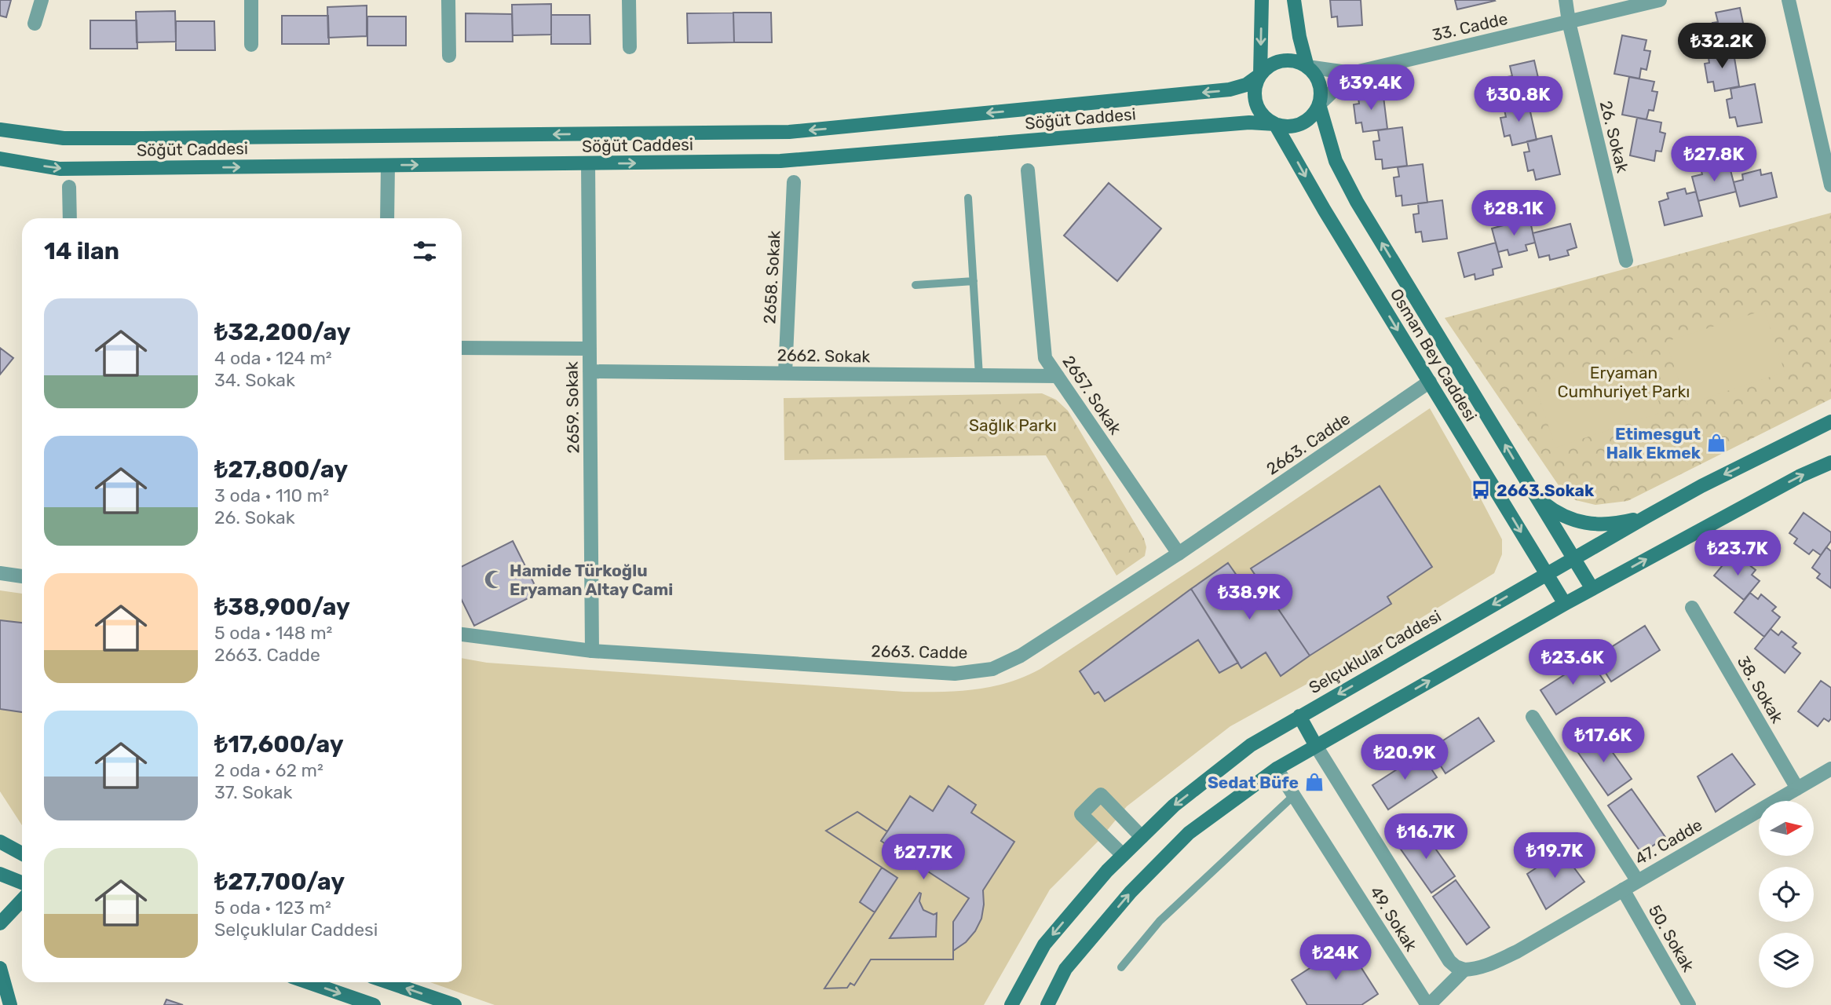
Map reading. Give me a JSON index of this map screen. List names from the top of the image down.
{
  "streets": {
    "main road": ["Söğüt Caddesi", "Osman Bey Caddesi", "Selçuklular Caddesi"],
    "street": [
      "33. Cadde",
      "26. Sokak",
      "2658. Sokak",
      "2662. Sokak",
      "2657. Sokak",
      "2659. Sokak",
      "2663. Cadde",
      "38. Sokak",
      "47. Cadde",
      "49. Sokak",
      "50. Sokak"
    ]
  },
  "crossings": [
    ["33. Cadde", "Söğüt Caddesi"],
    ["33. Cadde", "26. Sokak"],
    ["33. Cadde", "Osman Bey Caddesi"],
    ["Söğüt Caddesi", "Osman Bey Caddesi"],
    ["Söğüt Caddesi", "2659. Sokak"],
    ["2658. Sokak", "2662. Sokak"],
    ["Osman Bey Caddesi", "2663. Cadde"],
    ["Osman Bey Caddesi", "Selçuklular Caddesi"],
    ["2662. Sokak", "2657. Sokak"],
    ["2662. Sokak", "2659. Sokak"],
    ["2657. Sokak", "2663. Cadde"],
    ["2659. Sokak", "2663. Cadde"],
    ["38. Sokak", "47. Cadde"],
    ["47. Cadde", "49. Sokak"],
    ["47. Cadde", "50. Sokak"]
  ],
  "parks": ["Eryaman Cumhuriyet Parkı", "Sağlık Parkı"],
  "places": {
    "shop": ["Etimesgut Halk Ekmek", "Sedat Büfe"],
    "bus stop": ["2663.Sokak"],
    "mosque": ["Hamide Türkoğlu Eryaman Altay Cami"]
  },
  "north": "right",
  "page": {
    "price": [
      "₺32.2K",
      "₺39.4K",
      "₺30.8K",
      "₺27.8K",
      "₺28.1K",
      "₺23.7K",
      "₺38.9K",
      "₺23.6K",
      "₺17.6K",
      "₺20.9K",
      "₺16.7K",
      "₺19.7K",
      "₺27.7K",
      "₺24K"
    ],
    "heading": "14 ilan",
    "list": [
      {
        "name": "₺32,200/ay",
        "note": "4 oda · 124 m² · 34. Sokak"
      },
      {
        "name": "₺27,800/ay",
        "note": "3 oda · 110 m² · 26. Sokak"
      },
      {
        "name": "₺38,900/ay",
        "note": "5 oda · 148 m² · 2663. Cadde"
      },
      {
        "name": "₺17,600/ay",
        "note": "2 oda · 62 m² · 37. Sokak"
      },
      {
        "name": "₺27,700/ay",
        "note": "5 oda · 123 m² · Selçuklular Caddesi"
      }
    ]
  }
}
